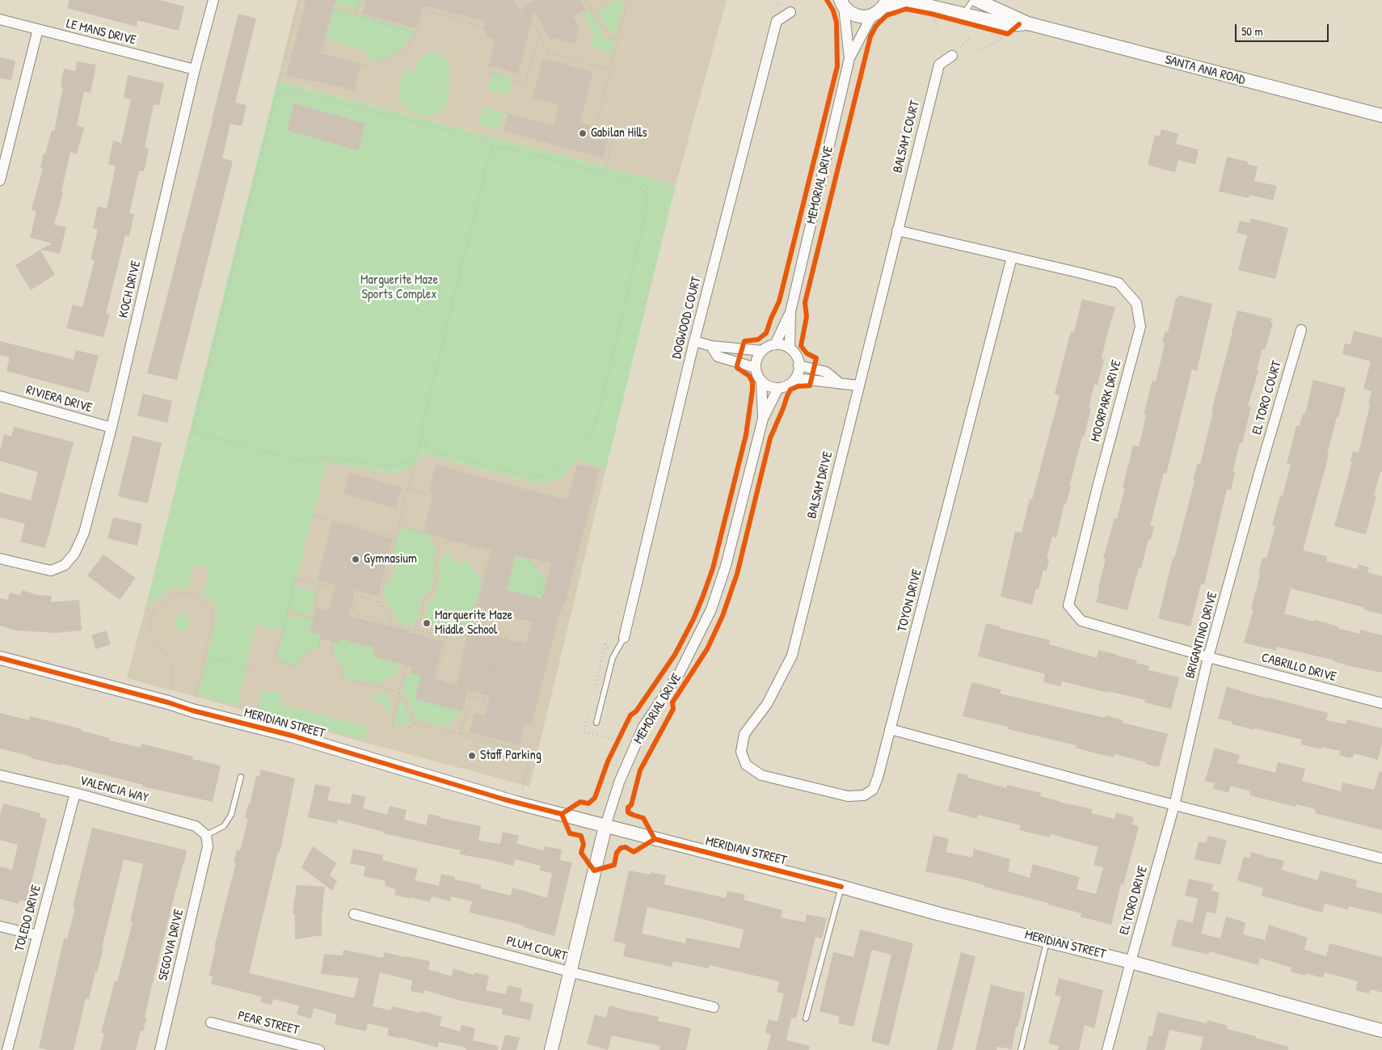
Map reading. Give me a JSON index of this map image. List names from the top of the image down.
{
  "streets": {
    "street": [
      "LE MANS DRIVE",
      "SANTA ANA ROAD",
      "BALSAM COURT",
      "MEMORIAL DRIVE",
      "KOCH DRIVE",
      "DOGWOOD COURT",
      "EL TORO COURT",
      "RIVIERA DRIVE",
      "MOORPARK DRIVE",
      "BALSAM DRIVE",
      "TOYON DRIVE",
      "BRIGANTINO DRIVE",
      "CABRILLO DRIVE",
      "MERIDIAN STREET",
      "VALENCIA WAY",
      "EL TORO DRIVE",
      "TOLEDO DRIVE",
      "SEGOVIA DRIVE",
      "PLUM COURT",
      "PEAR STREET"
    ]
  },
  "crossings": [
    ["LE MANS DRIVE", "KOCH DRIVE"],
    ["BALSAM COURT", "MOORPARK DRIVE"],
    ["BALSAM COURT", "BALSAM DRIVE"],
    ["MEMORIAL DRIVE", "MERIDIAN STREET"],
    ["MEMORIAL DRIVE", "PLUM COURT"],
    ["KOCH DRIVE", "RIVIERA DRIVE"],
    ["EL TORO COURT", "BRIGANTINO DRIVE"],
    ["MOORPARK DRIVE", "BALSAM DRIVE"],
    ["MOORPARK DRIVE", "TOYON DRIVE"],
    ["MOORPARK DRIVE", "BRIGANTINO DRIVE"],
    ["MOORPARK DRIVE", "CABRILLO DRIVE"],
    ["BALSAM DRIVE", "TOYON DRIVE"],
    ["BRIGANTINO DRIVE", "CABRILLO DRIVE"],
    ["BRIGANTINO DRIVE", "EL TORO DRIVE"],
    ["MERIDIAN STREET", "EL TORO DRIVE"],
    ["VALENCIA WAY", "TOLEDO DRIVE"],
    ["VALENCIA WAY", "SEGOVIA DRIVE"]
  ],
  "parks": ["Marguerite Maze Sports Complex"],
  "places": [
    "Gabilan Hills",
    "Gymnasium",
    "Marguerite Maze Middle School",
    "Staff Parking"
  ],
  "scale_bar": "50 m"
}
